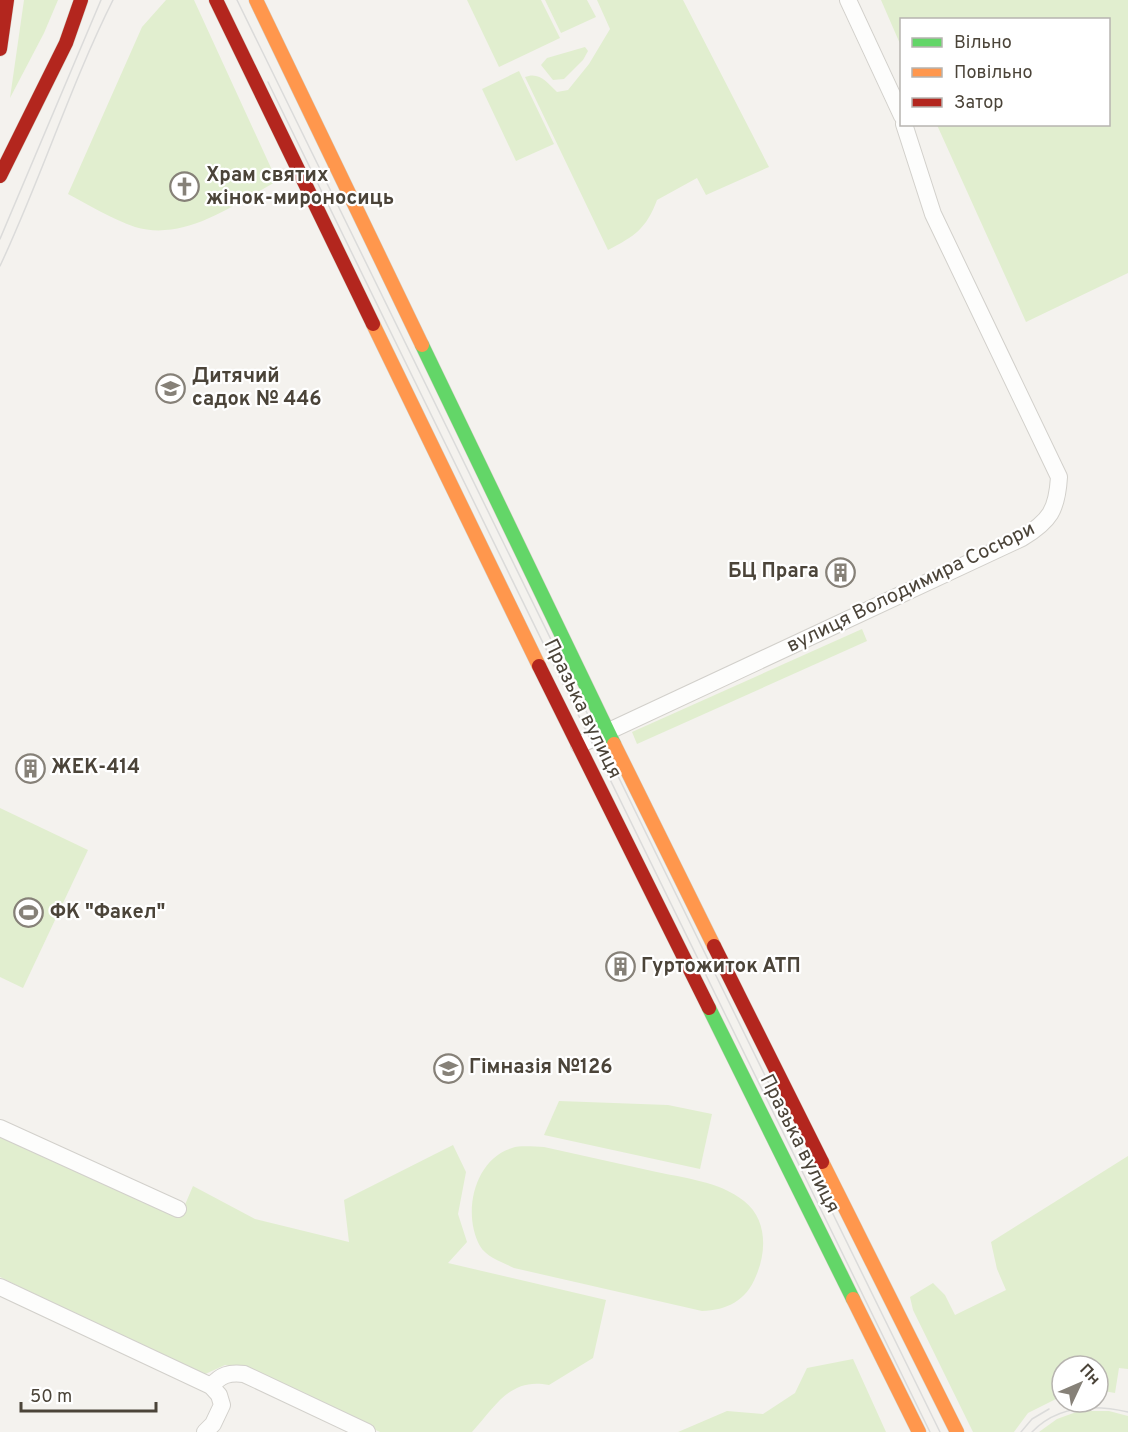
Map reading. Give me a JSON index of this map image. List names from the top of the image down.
{
  "streets": {
    "street": ["вулиця Володимира Сосюри", "Празька вулиця"]
  },
  "crossings": [
    ["вулиця Володимира Сосюри", "Празька вулиця"]
  ],
  "places": {
    "church": ["Храм святих жінок-мироносиць"],
    "school or university": ["Дитячий садок № 446", "Гімназія №126"],
    "building": ["БЦ Прага", "ЖЕК-414", "Гуртожиток АТП"],
    "sports": ["ФК \"Факел\""]
  },
  "legend": ["Вільно", "Повільно", "Затор"],
  "scale_bar": "50 m",
  "north": "top right"
}
